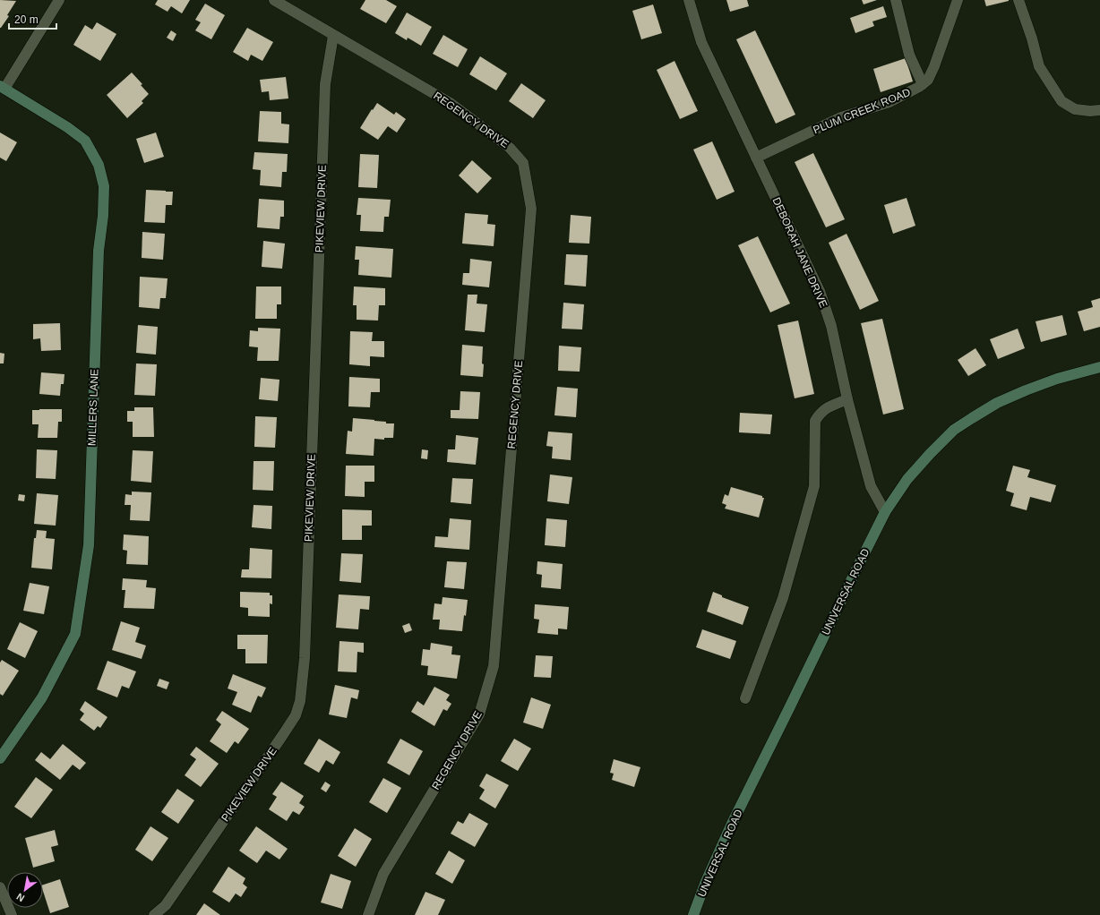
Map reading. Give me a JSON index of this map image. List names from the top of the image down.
{
  "streets": {
    "street": [
      "PLUM CREEK ROAD",
      "REGENCY DRIVE",
      "PIKEVIEW DRIVE",
      "DEBORAH JANE DRIVE",
      "MILLERS LANE",
      "UNIVERSAL ROAD"
    ]
  },
  "crossings": [
    ["PLUM CREEK ROAD", "DEBORAH JANE DRIVE"],
    ["REGENCY DRIVE", "PIKEVIEW DRIVE"],
    ["DEBORAH JANE DRIVE", "UNIVERSAL ROAD"]
  ],
  "scale_bar": "20 m",
  "north": "bottom left"
}
